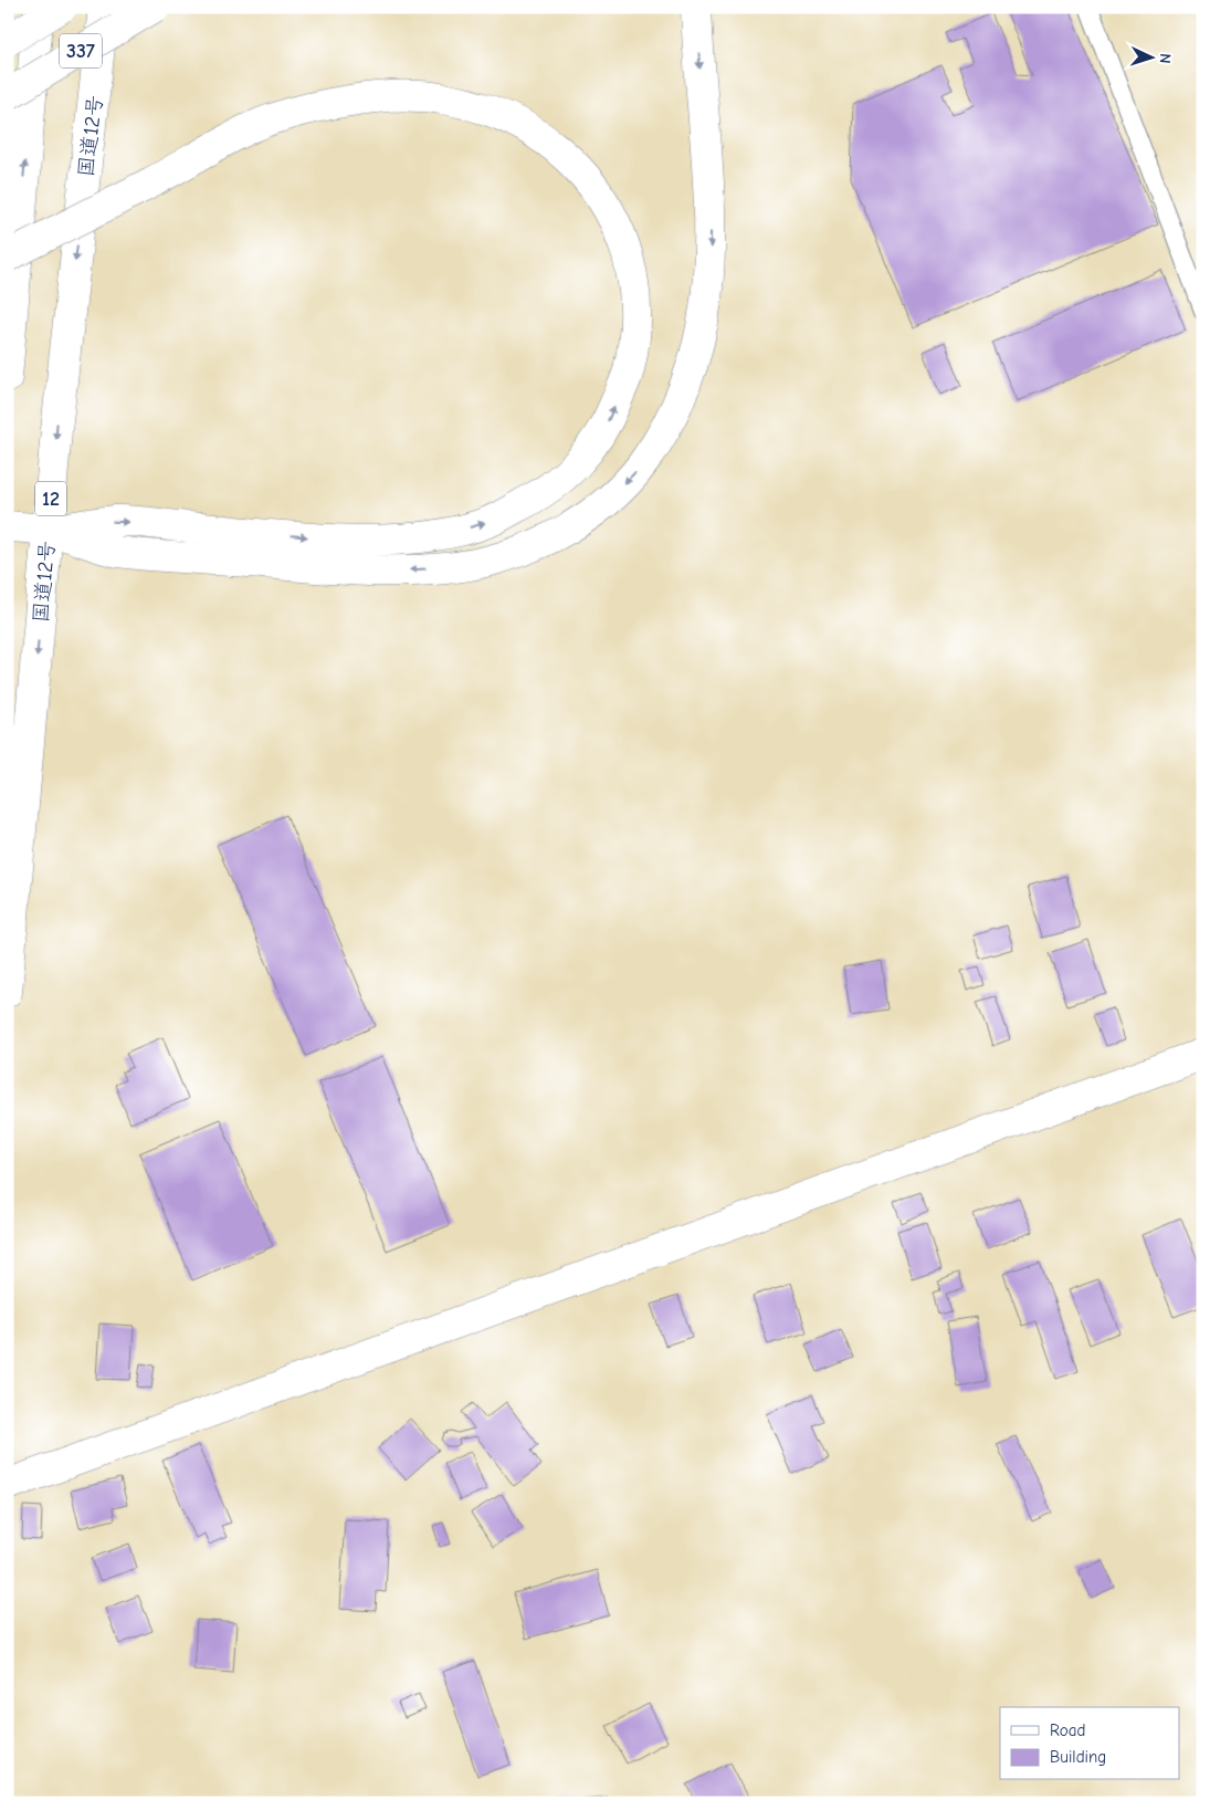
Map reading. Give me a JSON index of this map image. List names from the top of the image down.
{
  "streets": {
    "main road": ["337", "国道12号", "12"]
  },
  "legend": ["Road", "Building"],
  "north": "right"
}
